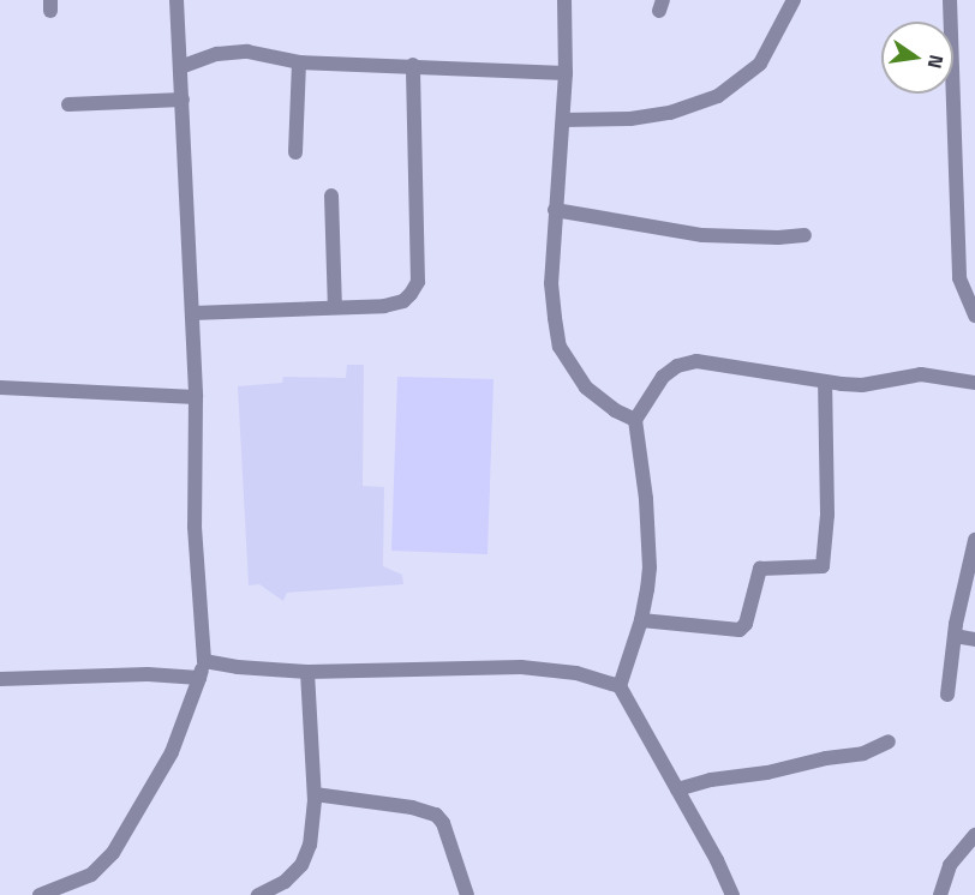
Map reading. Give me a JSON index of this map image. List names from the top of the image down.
{
  "north": "right"
}
